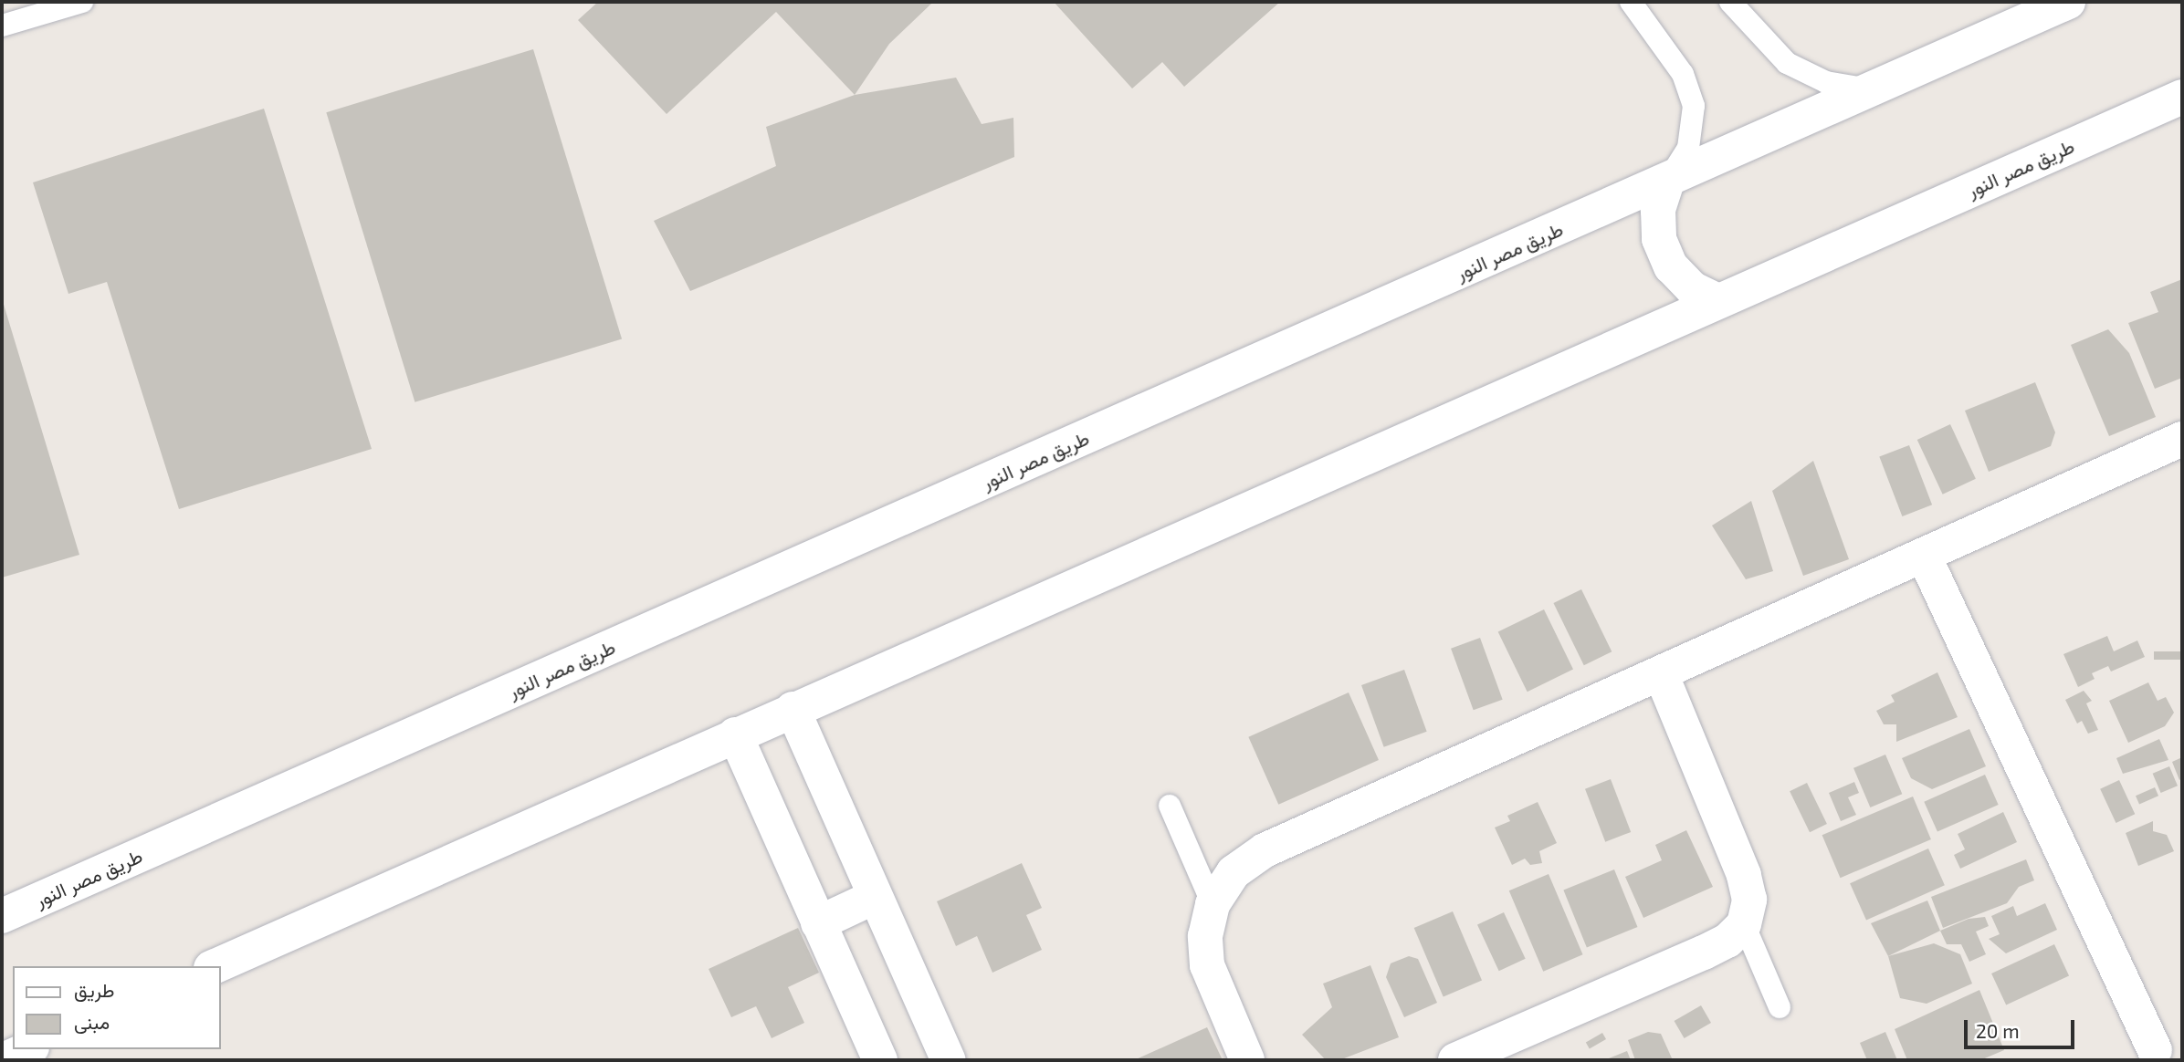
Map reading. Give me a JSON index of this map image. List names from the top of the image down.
{
  "streets": {
    "street": ["طريق مصر النور"]
  },
  "legend": ["طريق", "مبنى"],
  "scale_bar": "20 m"
}
